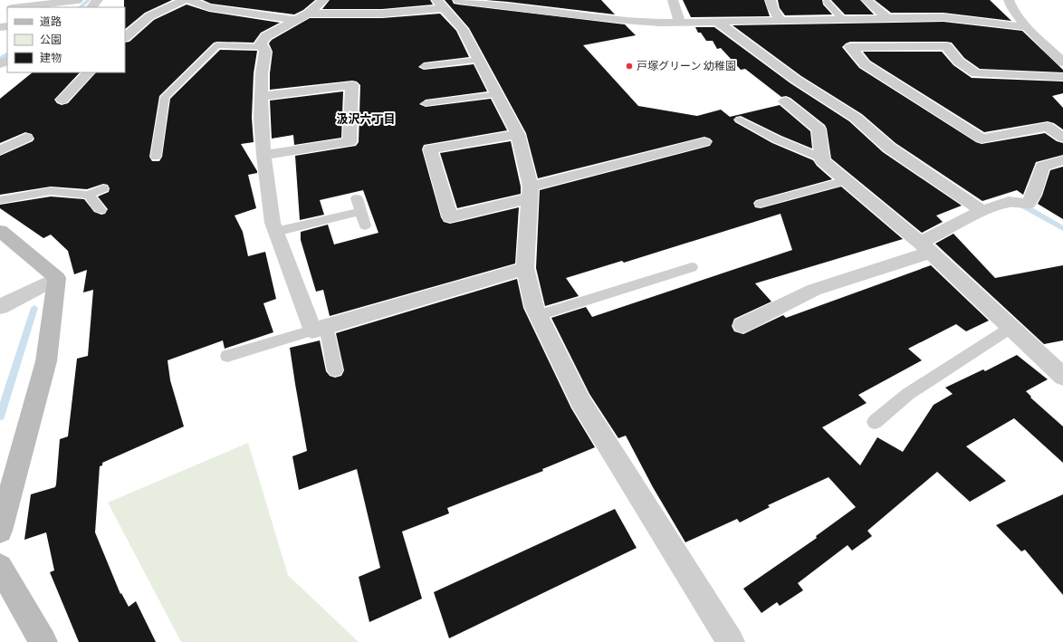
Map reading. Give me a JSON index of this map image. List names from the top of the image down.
{
  "districts": ["汲沢六丁目"],
  "places": ["戸塚グリーン 幼稚園"],
  "legend": ["道路", "公園", "建物"]
}
